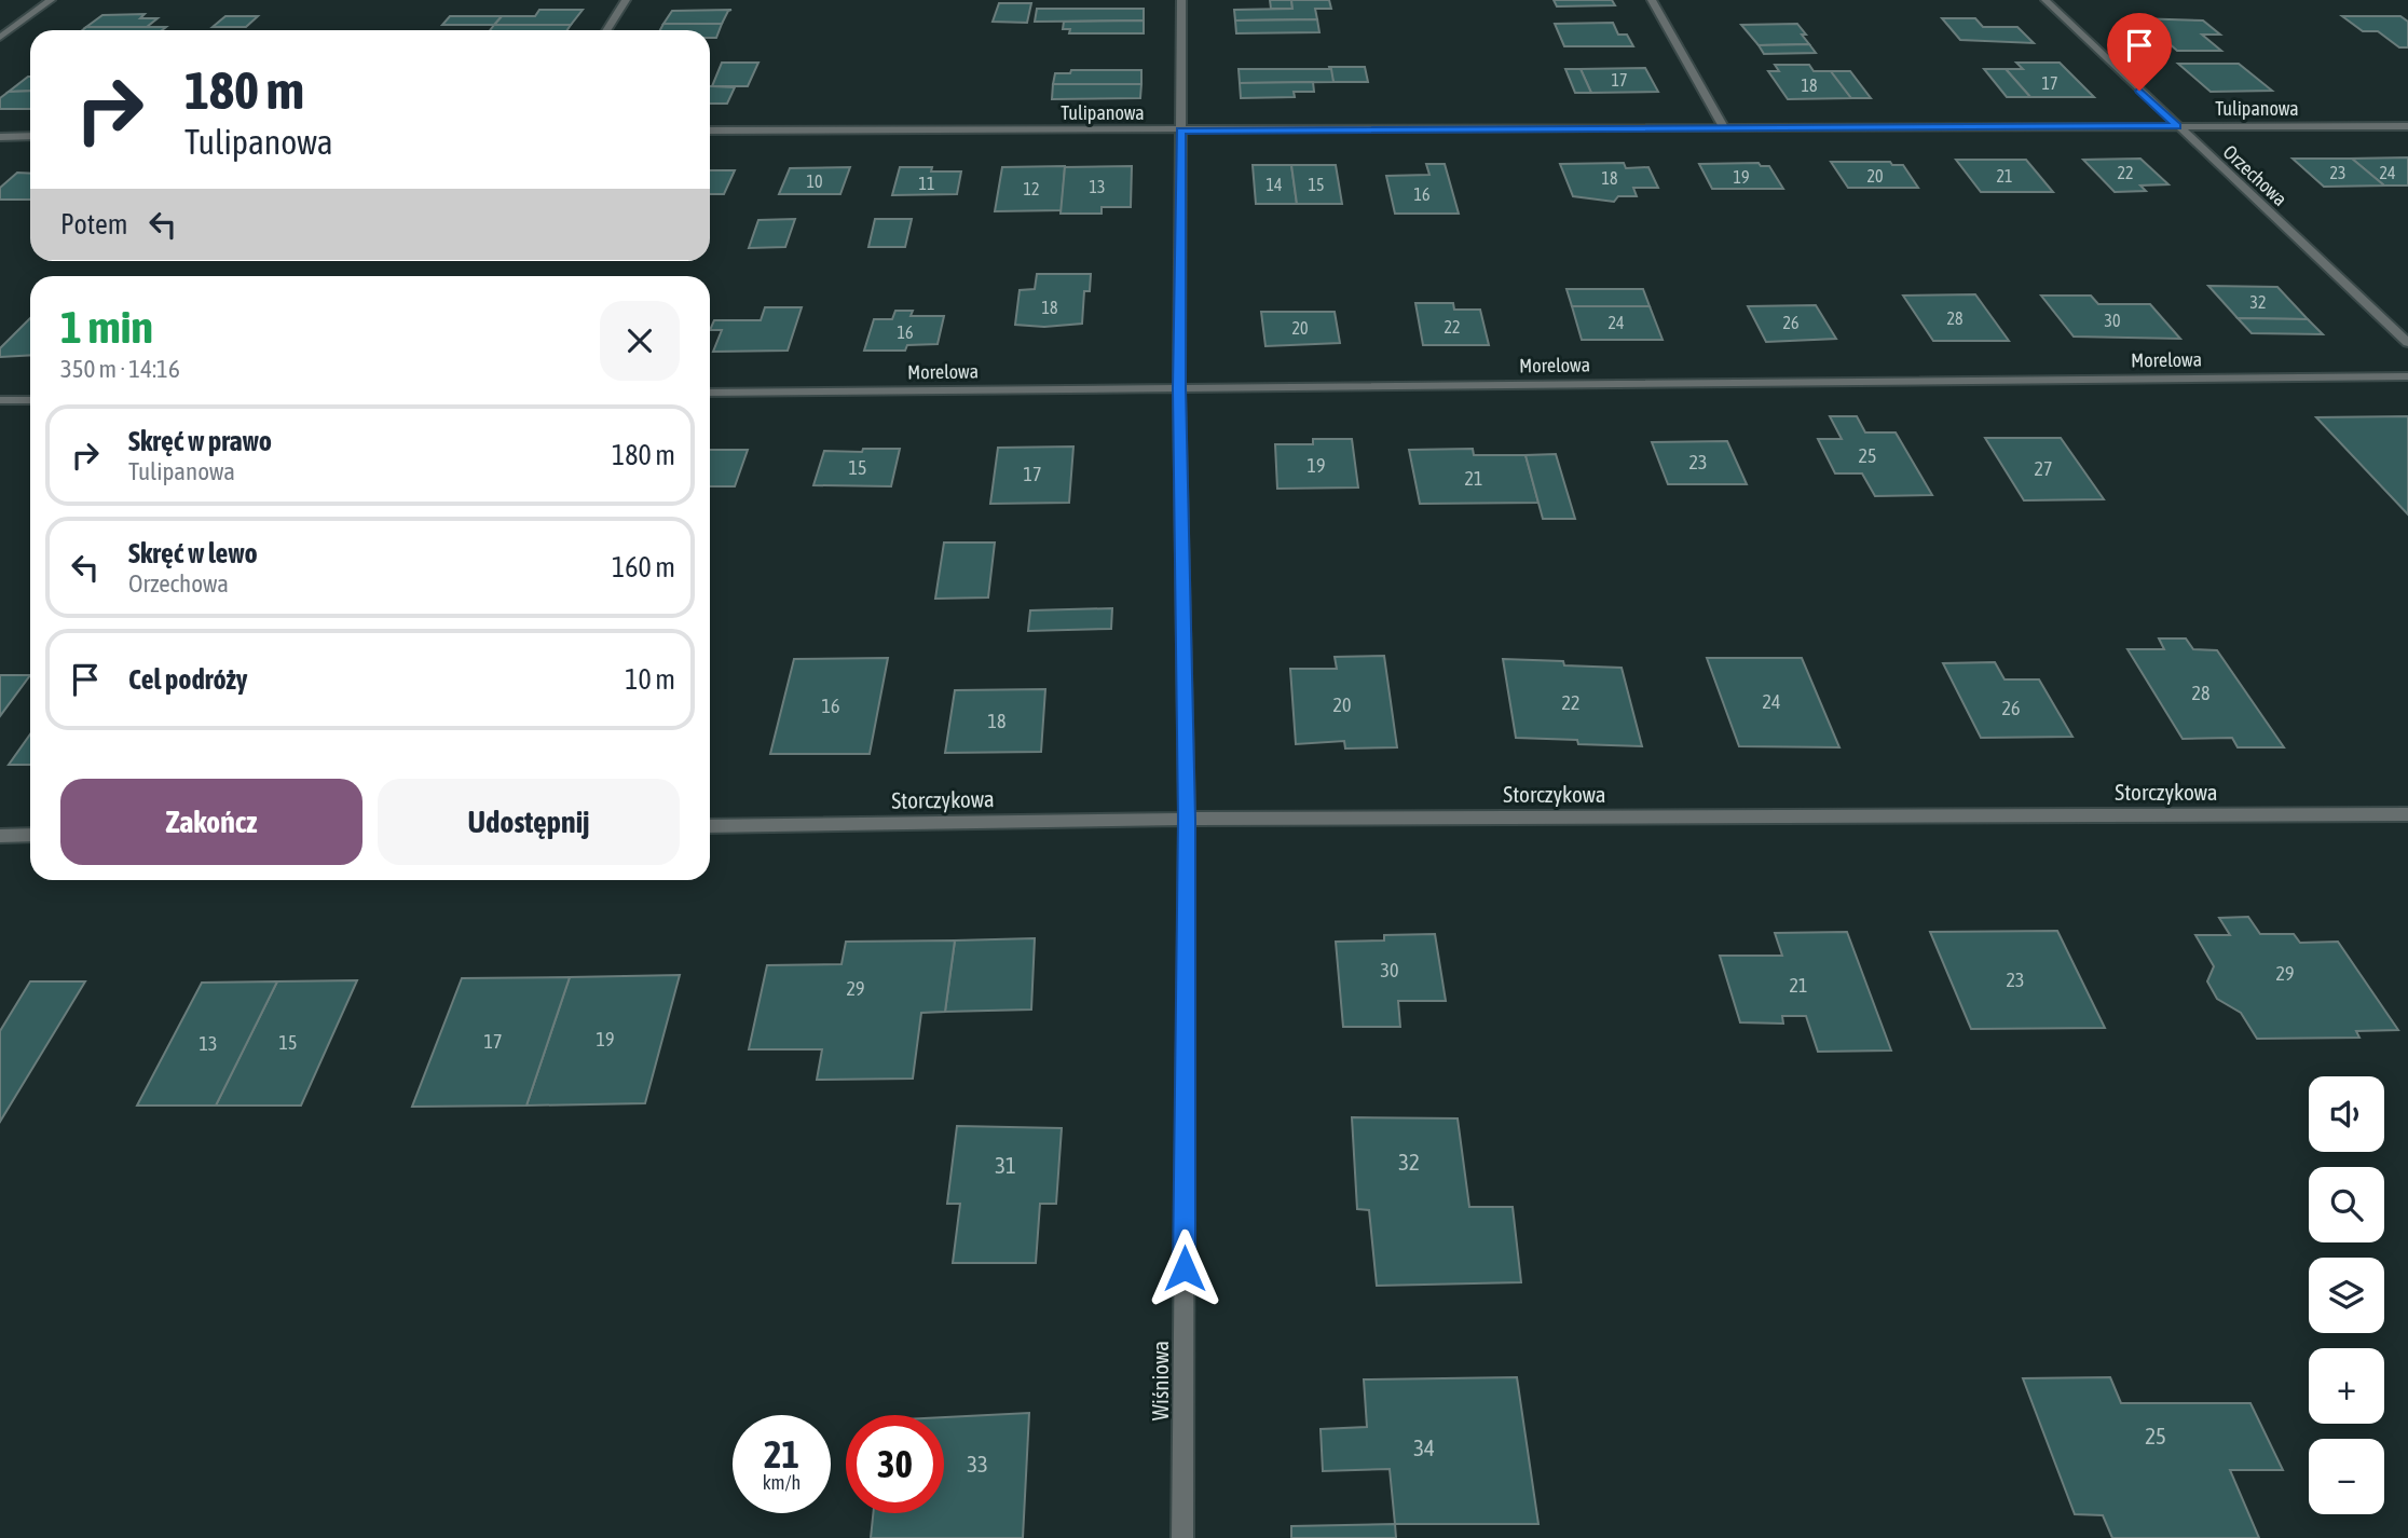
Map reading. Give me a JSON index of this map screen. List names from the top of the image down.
{
  "streets": {
    "street": [
      "Tulipanowa",
      "Orzechowa",
      "Morelowa",
      "Storczykowa",
      "Wiśniowa"
    ]
  },
  "crossings": [
    ["Tulipanowa", "Orzechowa"],
    ["Tulipanowa", "Wiśniowa"],
    ["Morelowa", "Wiśniowa"],
    ["Storczykowa", "Wiśniowa"]
  ],
  "house_numbers": [
    "17",
    "17",
    "18",
    "22",
    "23",
    "24",
    "20",
    "21",
    "19",
    "18",
    "10",
    "11",
    "14",
    "15",
    "13",
    "12",
    "16",
    "32",
    "18",
    "28",
    "30",
    "24",
    "26",
    "22",
    "20",
    "16",
    "25",
    "23",
    "19",
    "15",
    "27",
    "17",
    "21",
    "28",
    "24",
    "22",
    "20",
    "16",
    "26",
    "18",
    "30",
    "29",
    "23",
    "21",
    "29",
    "19",
    "17",
    "15",
    "13",
    "32",
    "31",
    "25",
    "34",
    "33"
  ],
  "page": {
    "turn": ["180 m", "Tulipanowa"],
    "then": "Potem",
    "heading": ["1 min", "350 m · 14:16"],
    "list": [
      {
        "name": "Skręć w prawo",
        "note": "Tulipanowa",
        "value": "180 m"
      },
      {
        "name": "Skręć w lewo",
        "note": "Orzechowa",
        "value": "160 m"
      },
      {
        "name": "Cel podróży",
        "value": "10 m"
      }
    ],
    "buttons": ["Zakończ", "Udostępnij"],
    "map_buttons": ["+", "−"],
    "speed": "21 km/h",
    "limit": "30"
  }
}
